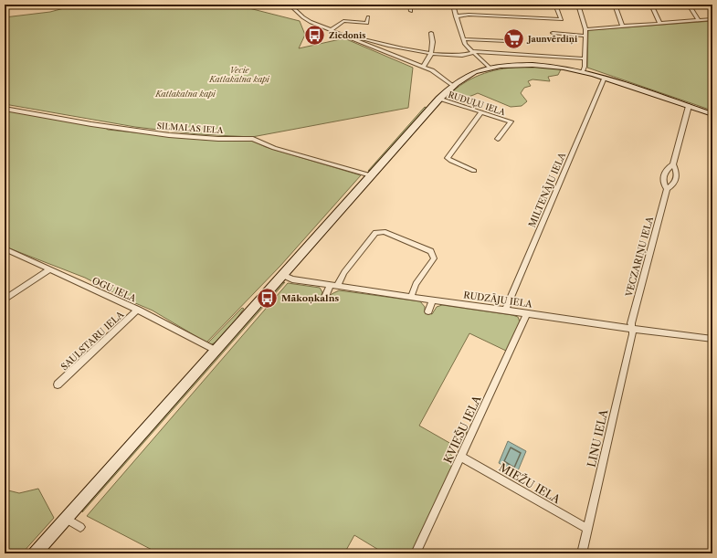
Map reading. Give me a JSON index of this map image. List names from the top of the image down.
{
  "streets": {
    "street": [
      "RUDUĻU IELA",
      "SILMALAS IELA",
      "MILTENĀJU IELA",
      "VECZARIŅU IELA",
      "OGU IELA",
      "RUDZĀJU IELA",
      "SAULSTARU IELA",
      "KVIEŠU IELA",
      "LINU IELA",
      "MIEŽU IELA"
    ]
  },
  "crossings": [
    ["MILTENĀJU IELA", "RUDZĀJU IELA"],
    ["VECZARIŅU IELA", "RUDZĀJU IELA"],
    ["VECZARIŅU IELA", "LINU IELA"],
    ["OGU IELA", "SAULSTARU IELA"],
    ["RUDZĀJU IELA", "KVIEŠU IELA"],
    ["RUDZĀJU IELA", "LINU IELA"],
    ["KVIEŠU IELA", "MIEŽU IELA"],
    ["LINU IELA", "MIEŽU IELA"]
  ],
  "parks": ["Vecie Katlakalna kapi", "Katlakalna kapi"],
  "places": {
    "bus stop": ["Ziedonis", "Mākoņkalns"],
    "supermarket": ["Jaunvērdiņi"]
  }
}
